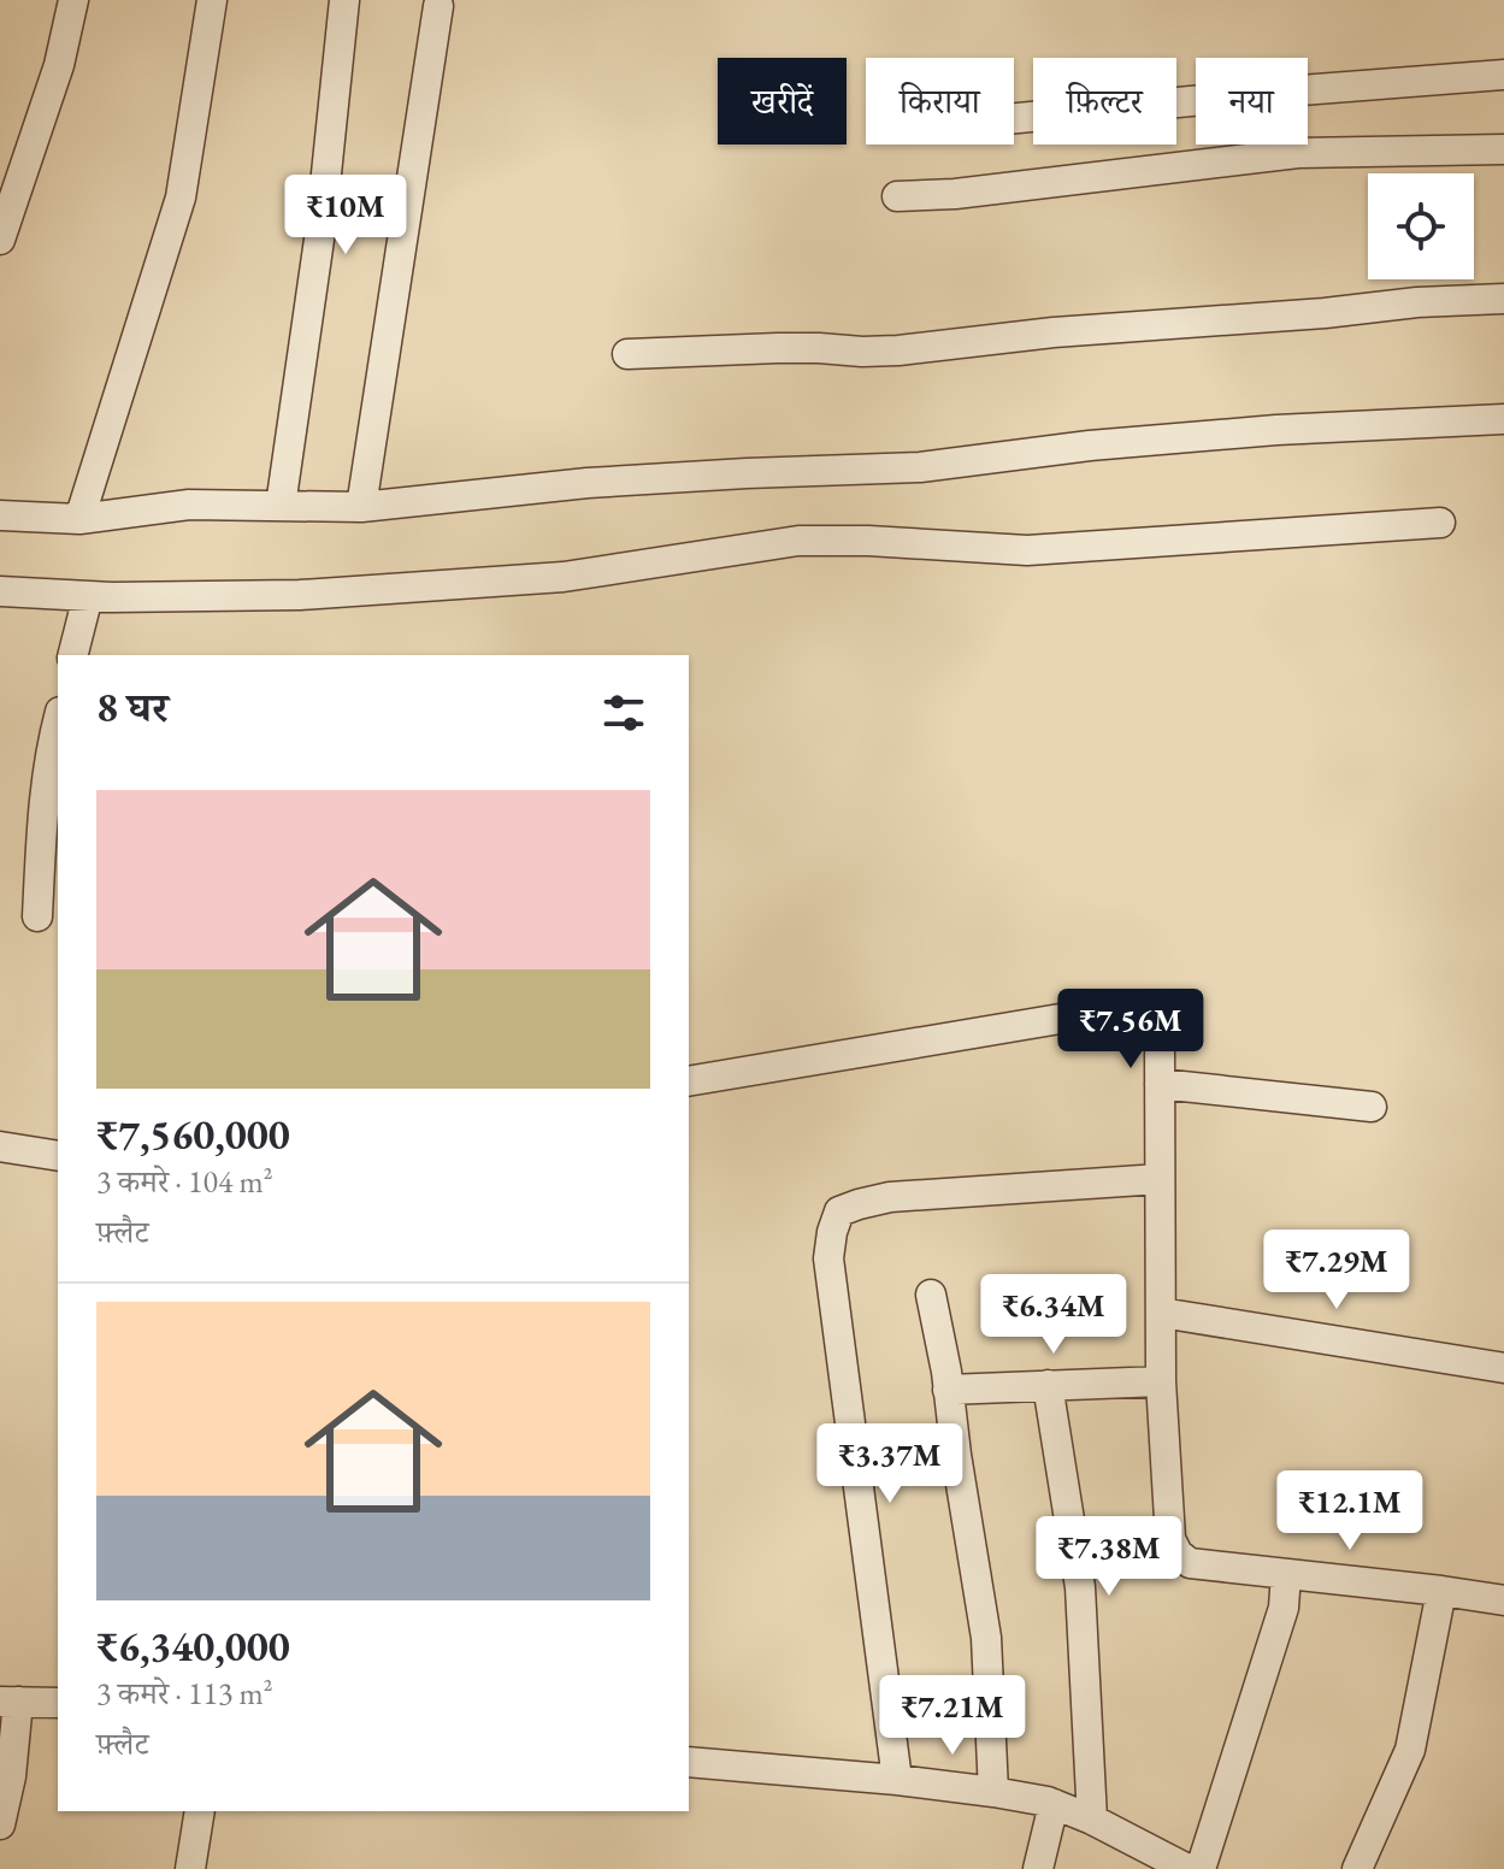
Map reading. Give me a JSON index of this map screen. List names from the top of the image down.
{
  "page": {
    "chip": [
      "खरीदें",
      "किराया",
      "फ़िल्टर",
      "नया"
    ],
    "price": [
      "₹10M",
      "₹7.56M",
      "₹7.29M",
      "₹6.34M",
      "₹3.37M",
      "₹12.1M",
      "₹7.38M",
      "₹7.21M"
    ],
    "heading": "8 घर",
    "list": [
      {
        "name": "₹7,560,000",
        "note": "3 कमरे · 104 m² · फ़्लैट"
      },
      {
        "name": "₹6,340,000",
        "note": "3 कमरे · 113 m² · फ़्लैट"
      }
    ]
  }
}
